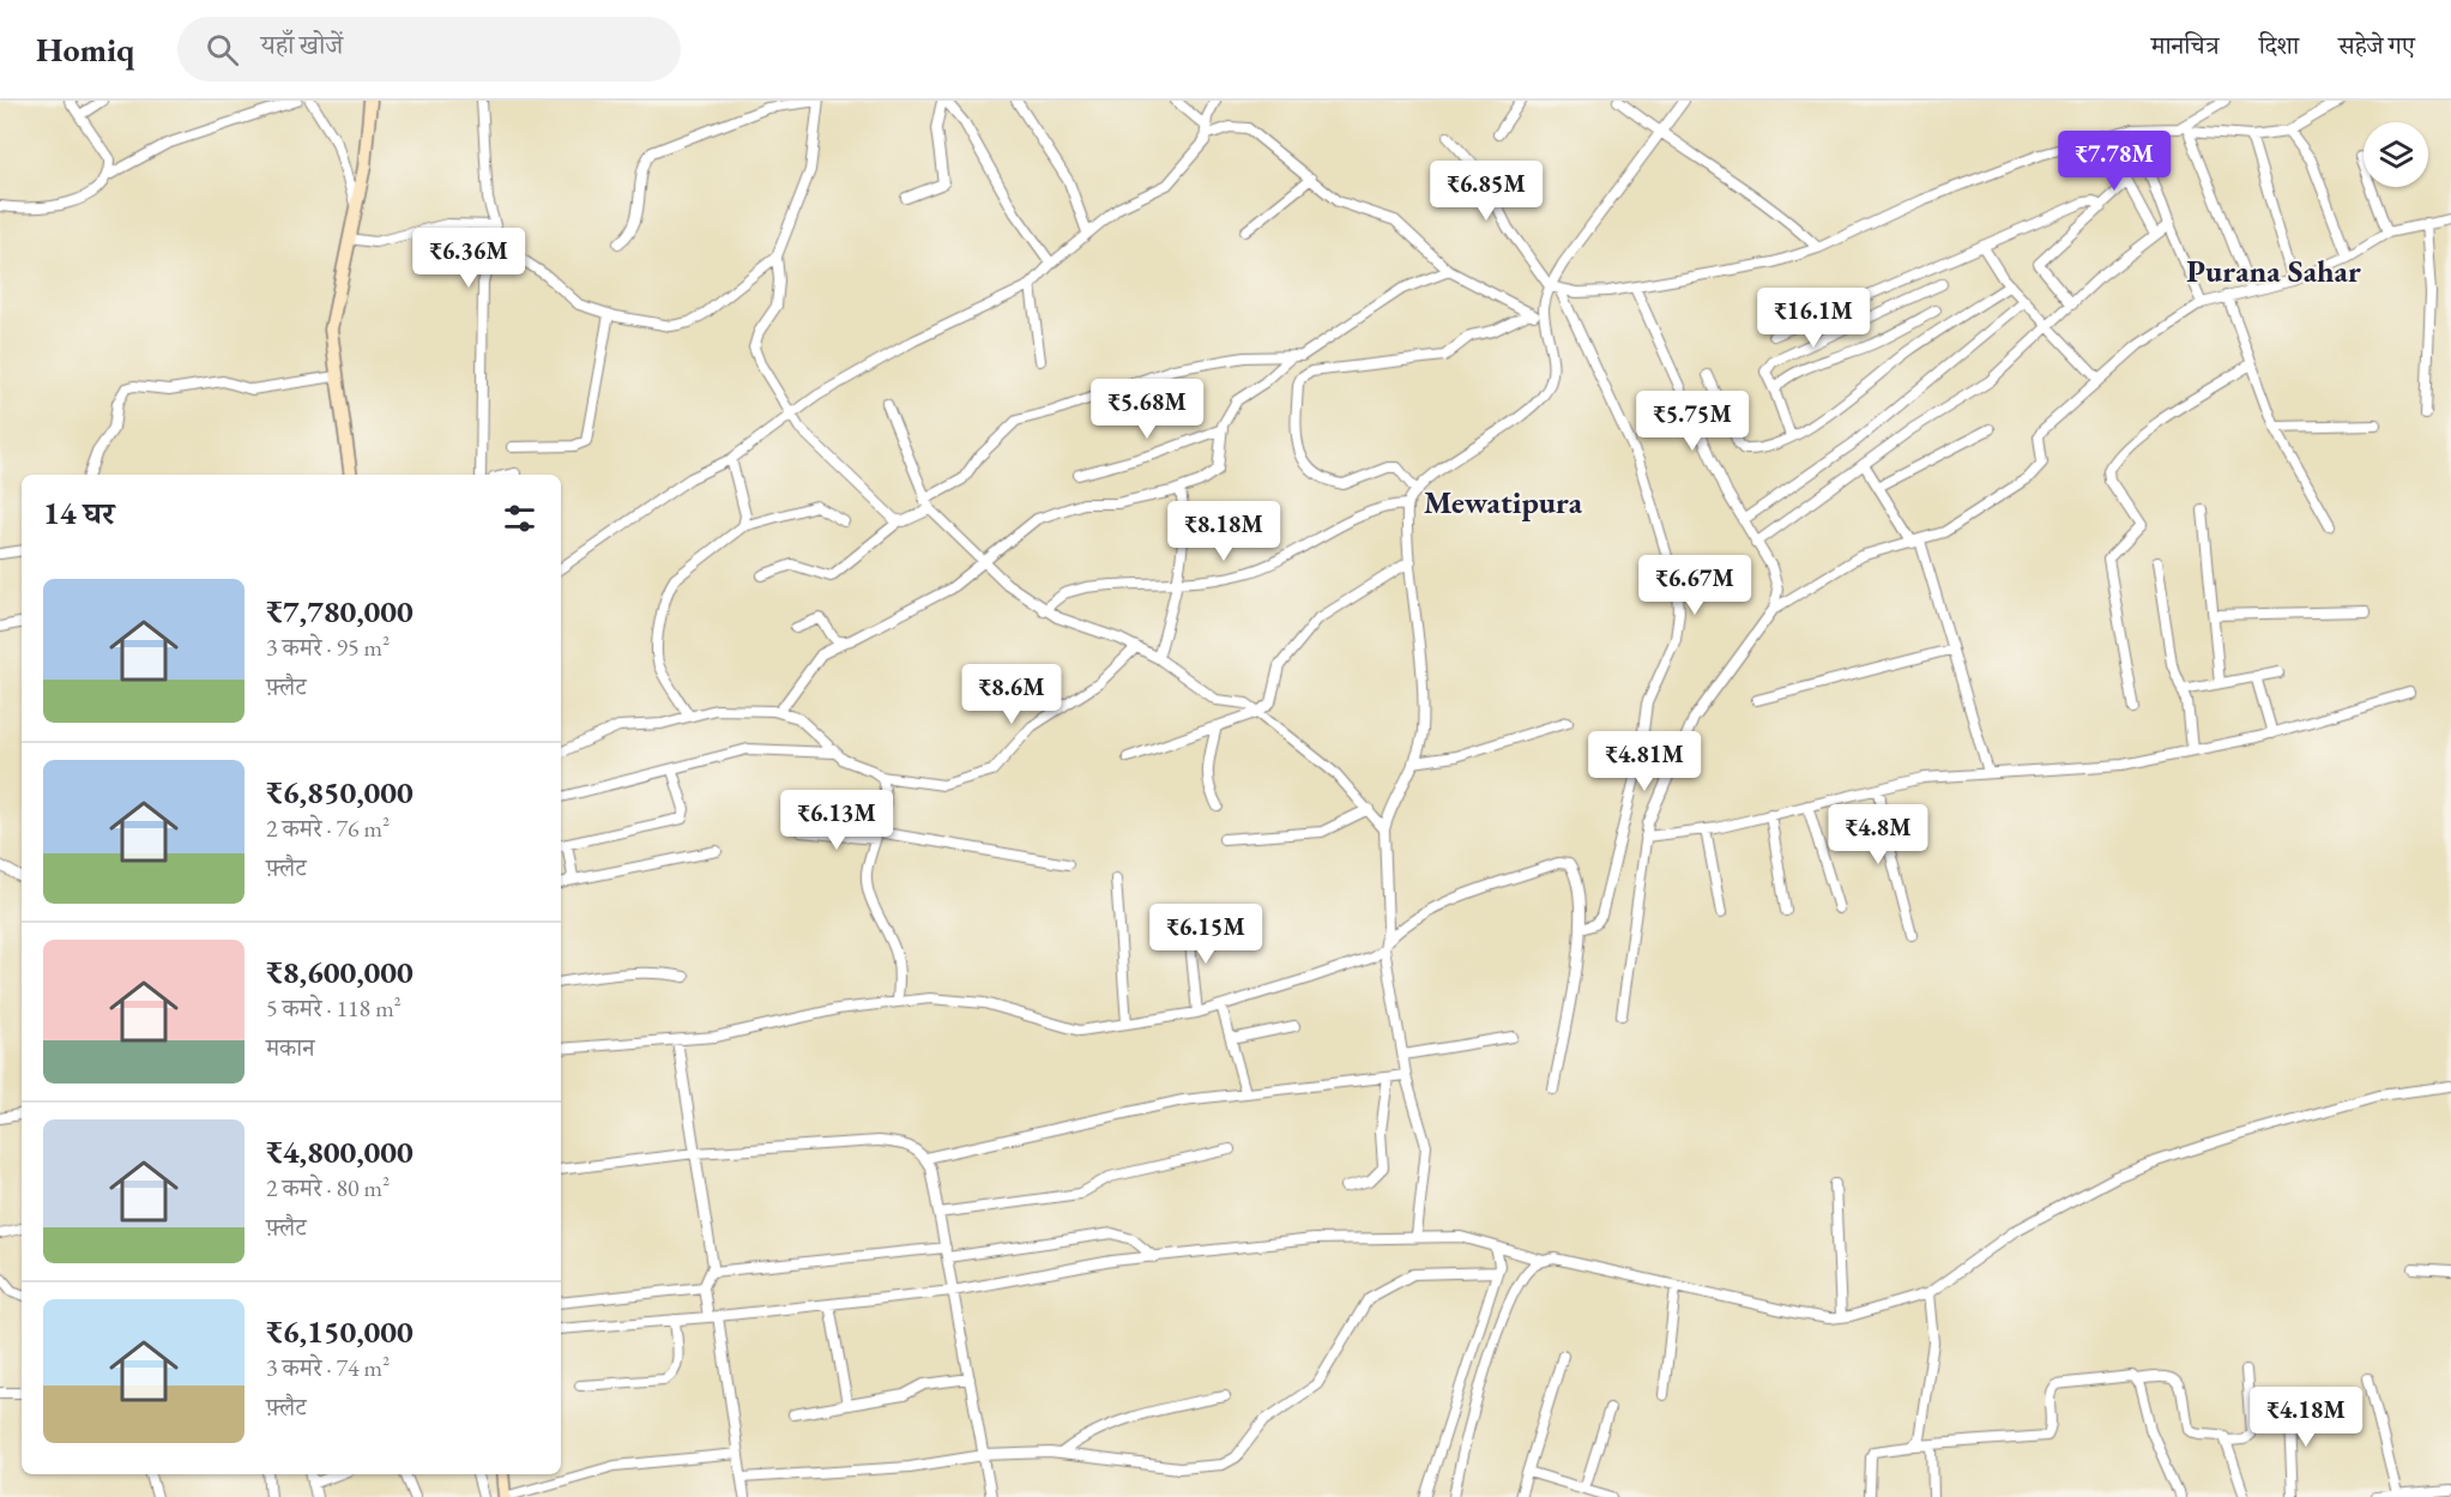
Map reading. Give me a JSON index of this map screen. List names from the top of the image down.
{
  "districts": ["Purana Sahar", "Mewatipura"],
  "page": {
    "header": "Homiq",
    "search": "यहाँ खोजें",
    "nav": ["मानचित्र", "दिशा", "सहेजे गए"],
    "price": [
      "₹7.78M",
      "₹6.85M",
      "₹6.36M",
      "₹16.1M",
      "₹5.68M",
      "₹5.75M",
      "₹8.18M",
      "₹6.67M",
      "₹8.6M",
      "₹4.81M",
      "₹6.13M",
      "₹4.8M",
      "₹6.15M",
      "₹4.18M"
    ],
    "heading": "14 घर",
    "list": [
      {
        "name": "₹7,780,000",
        "note": "3 कमरे · 95 m² · फ़्लैट"
      },
      {
        "name": "₹6,850,000",
        "note": "2 कमरे · 76 m² · फ़्लैट"
      },
      {
        "name": "₹8,600,000",
        "note": "5 कमरे · 118 m² · मकान"
      },
      {
        "name": "₹4,800,000",
        "note": "2 कमरे · 80 m² · फ़्लैट"
      },
      {
        "name": "₹6,150,000",
        "note": "3 कमरे · 74 m² · फ़्लैट"
      }
    ]
  }
}
